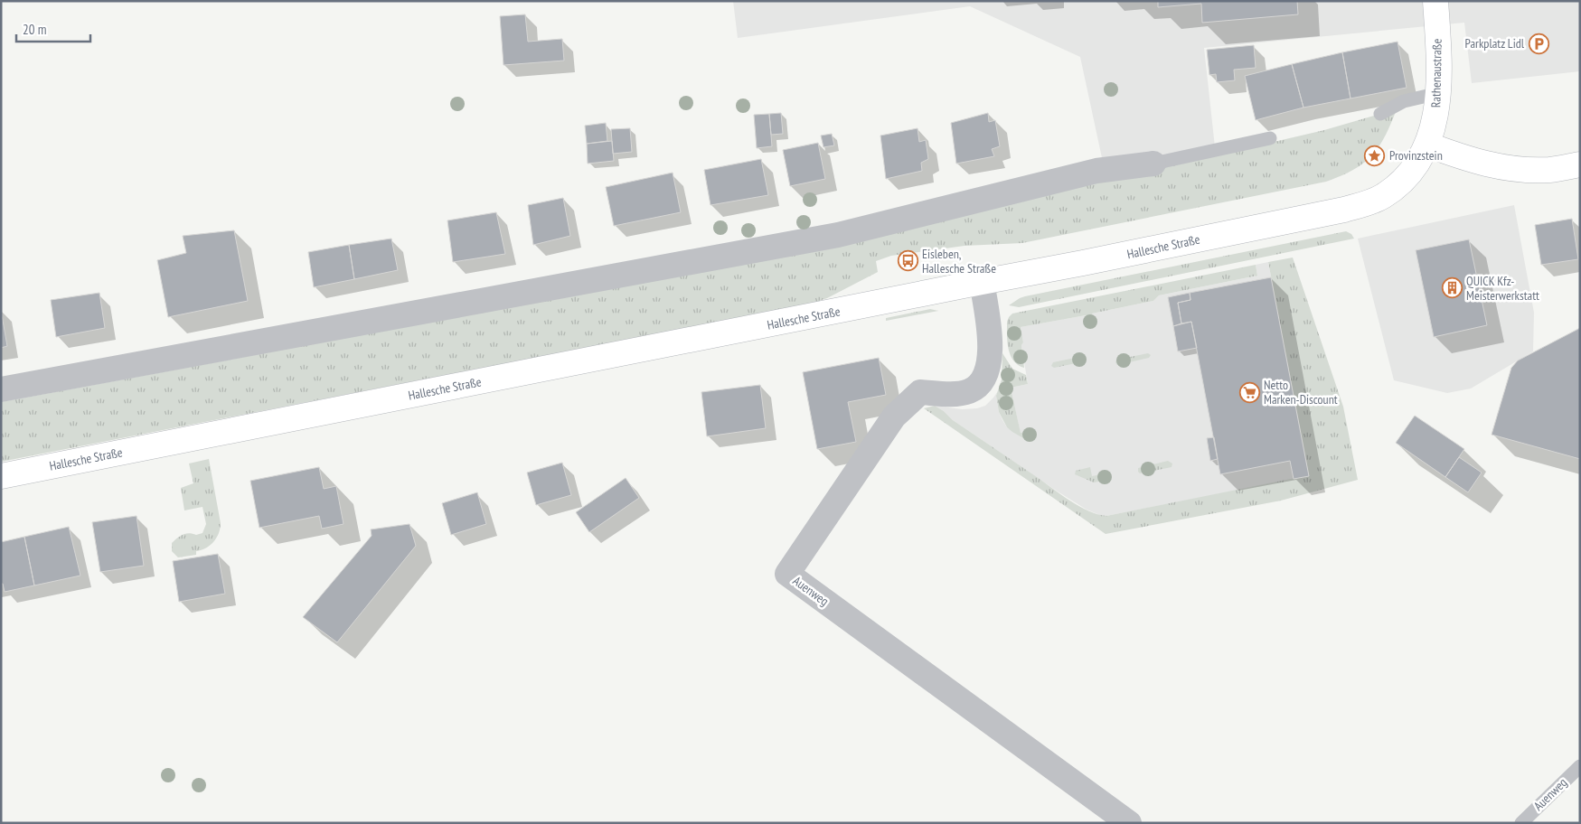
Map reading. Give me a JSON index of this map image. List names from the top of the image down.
{
  "streets": {
    "main road": ["Rathenaustraße", "Hallesche Straße"],
    "street": ["Auenweg"]
  },
  "crossings": [
    ["Rathenaustraße", "Hallesche Straße"],
    ["Hallesche Straße", "Auenweg"]
  ],
  "places": {
    "parking": ["Parkplatz Lidl"],
    "place": ["Provinzstein"],
    "bus stop": ["Eisleben, Hallesche Straße"],
    "building": ["QUICK Kfz- Meisterwerkstatt"],
    "supermarket": ["Netto Marken-Discount"]
  },
  "scale_bar": "20 m"
}
